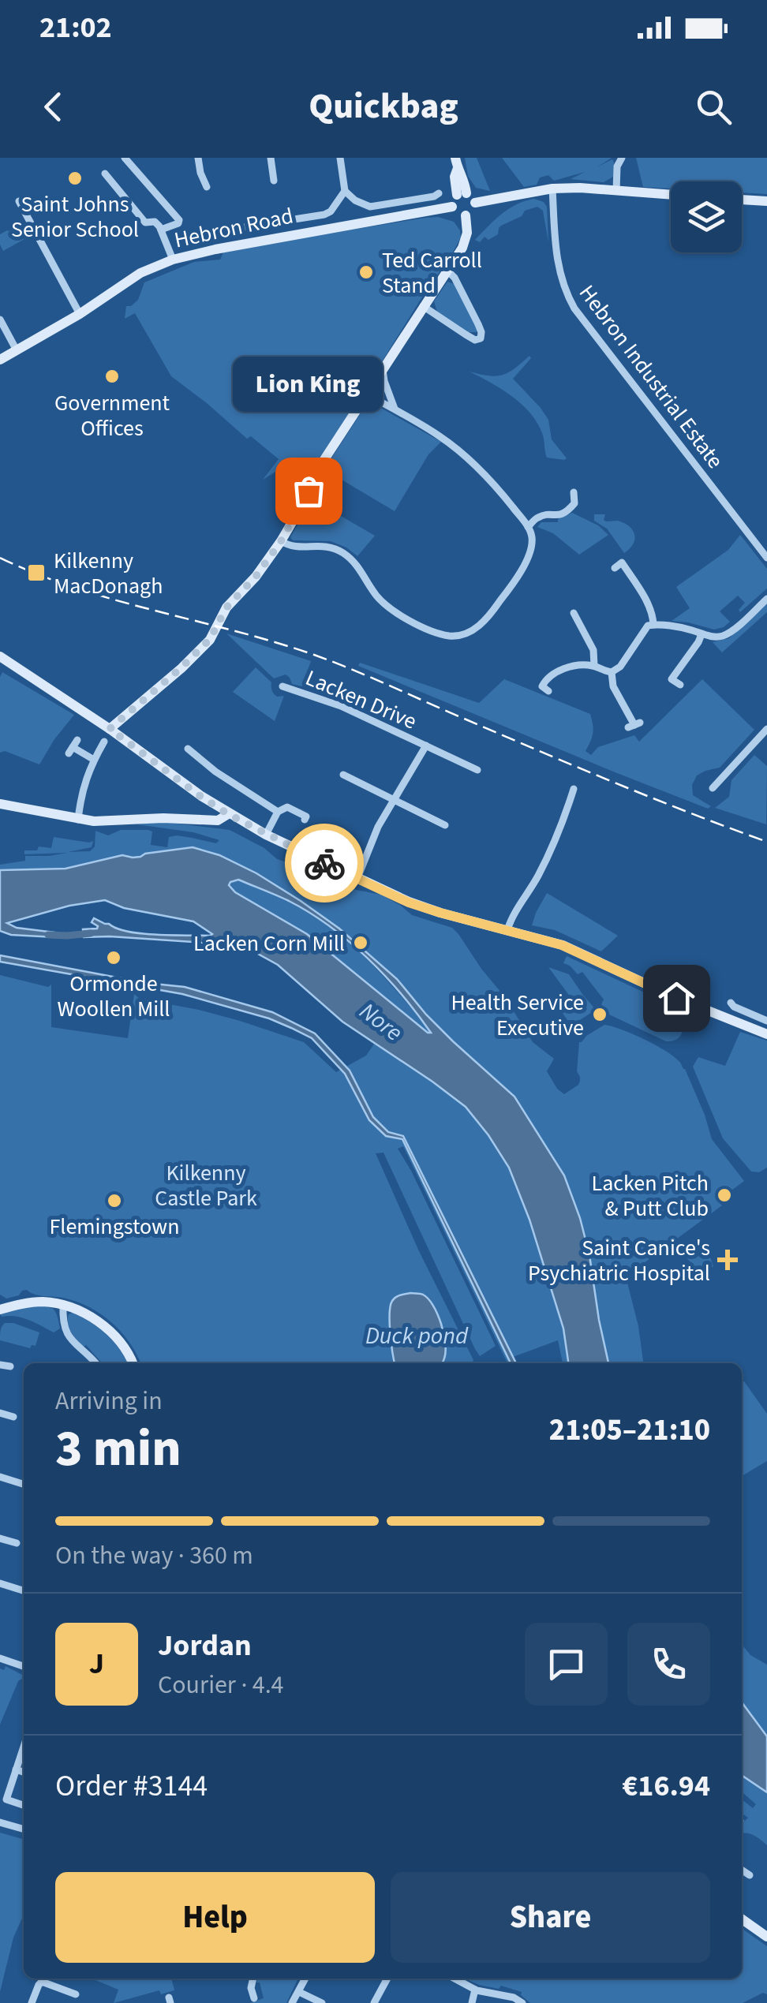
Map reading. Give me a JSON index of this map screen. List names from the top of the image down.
{
  "streets": {
    "street": ["Hebron Road", "Hebron Industrial Estate", "Lacken Drive"]
  },
  "water": ["Nore", "Duck pond"],
  "parks": ["Kilkenny Castle Park"],
  "places": {
    "other": [
      "Saint Johns Senior School",
      "Ted Carroll Stand",
      "Government Offices",
      "Lion King",
      "Lacken Corn Mill",
      "Ormonde Woollen Mill",
      "Health Service Executive",
      "Lacken Pitch & Putt Club",
      "Flemingstown"
    ],
    "transit": ["Kilkenny MacDonagh"],
    "health": ["Saint Canice's Psychiatric Hospital"]
  },
  "page": {
    "status": "21:02",
    "header": "Quickbag",
    "bubble": "Lion King",
    "heading": ["3 min", "Arriving in", "21:05–21:10"],
    "panel": [
      "Jordan",
      "Courier · 4.4",
      "Order #3144",
      "€16.94"
    ],
    "bar": "On the way · 360 m",
    "round": "J",
    "buttons": ["Help", "Share"]
  }
}
